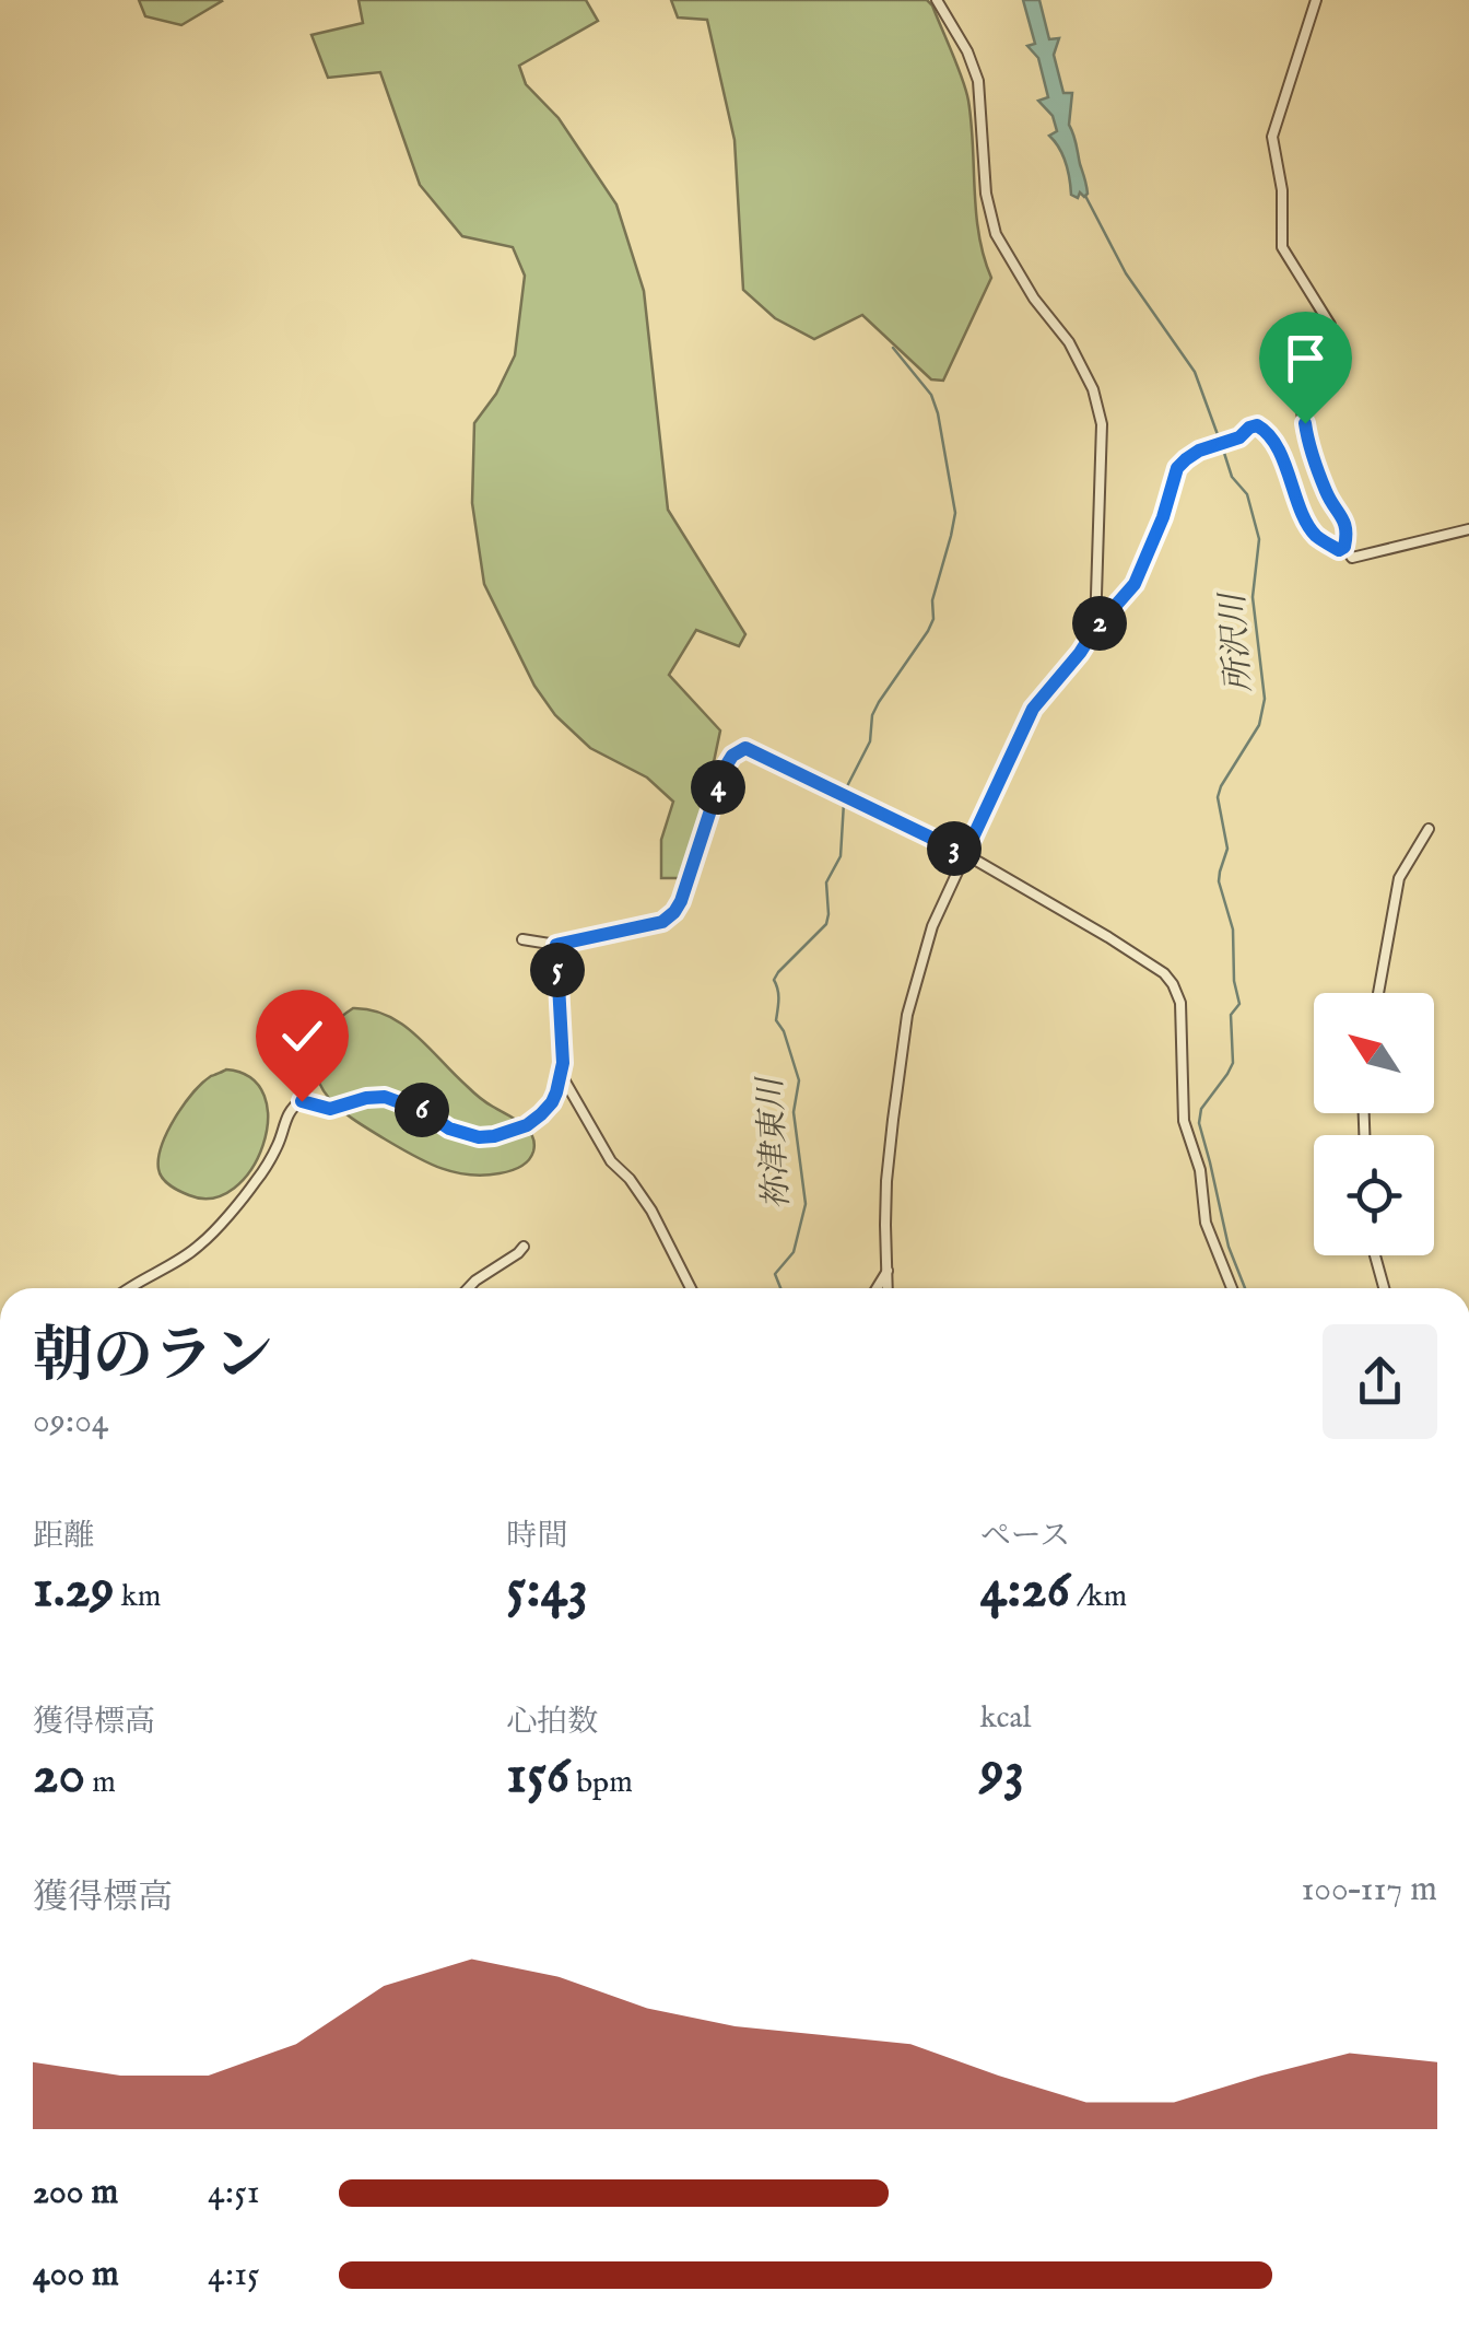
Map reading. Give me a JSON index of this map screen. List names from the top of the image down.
{
  "water": ["所沢川", "祢津東川"],
  "north": "top left",
  "page": {
    "pins": [
      "2",
      "4",
      "3",
      "5",
      "6"
    ],
    "heading": ["朝のラン", "09:04"],
    "stats": [
      ["距離", "1.29 km"],
      ["時間", "5:43"],
      ["ペース", "4:26 /km"],
      ["獲得標高", "20 m"],
      ["心拍数", "156 bpm"],
      ["kcal", "93"]
    ],
    "chart": ["獲得標高", "100–117 m"],
    "list": [
      {
        "name": "200 m",
        "note": "4:51"
      },
      {
        "name": "400 m",
        "note": "4:15"
      }
    ]
  }
}
